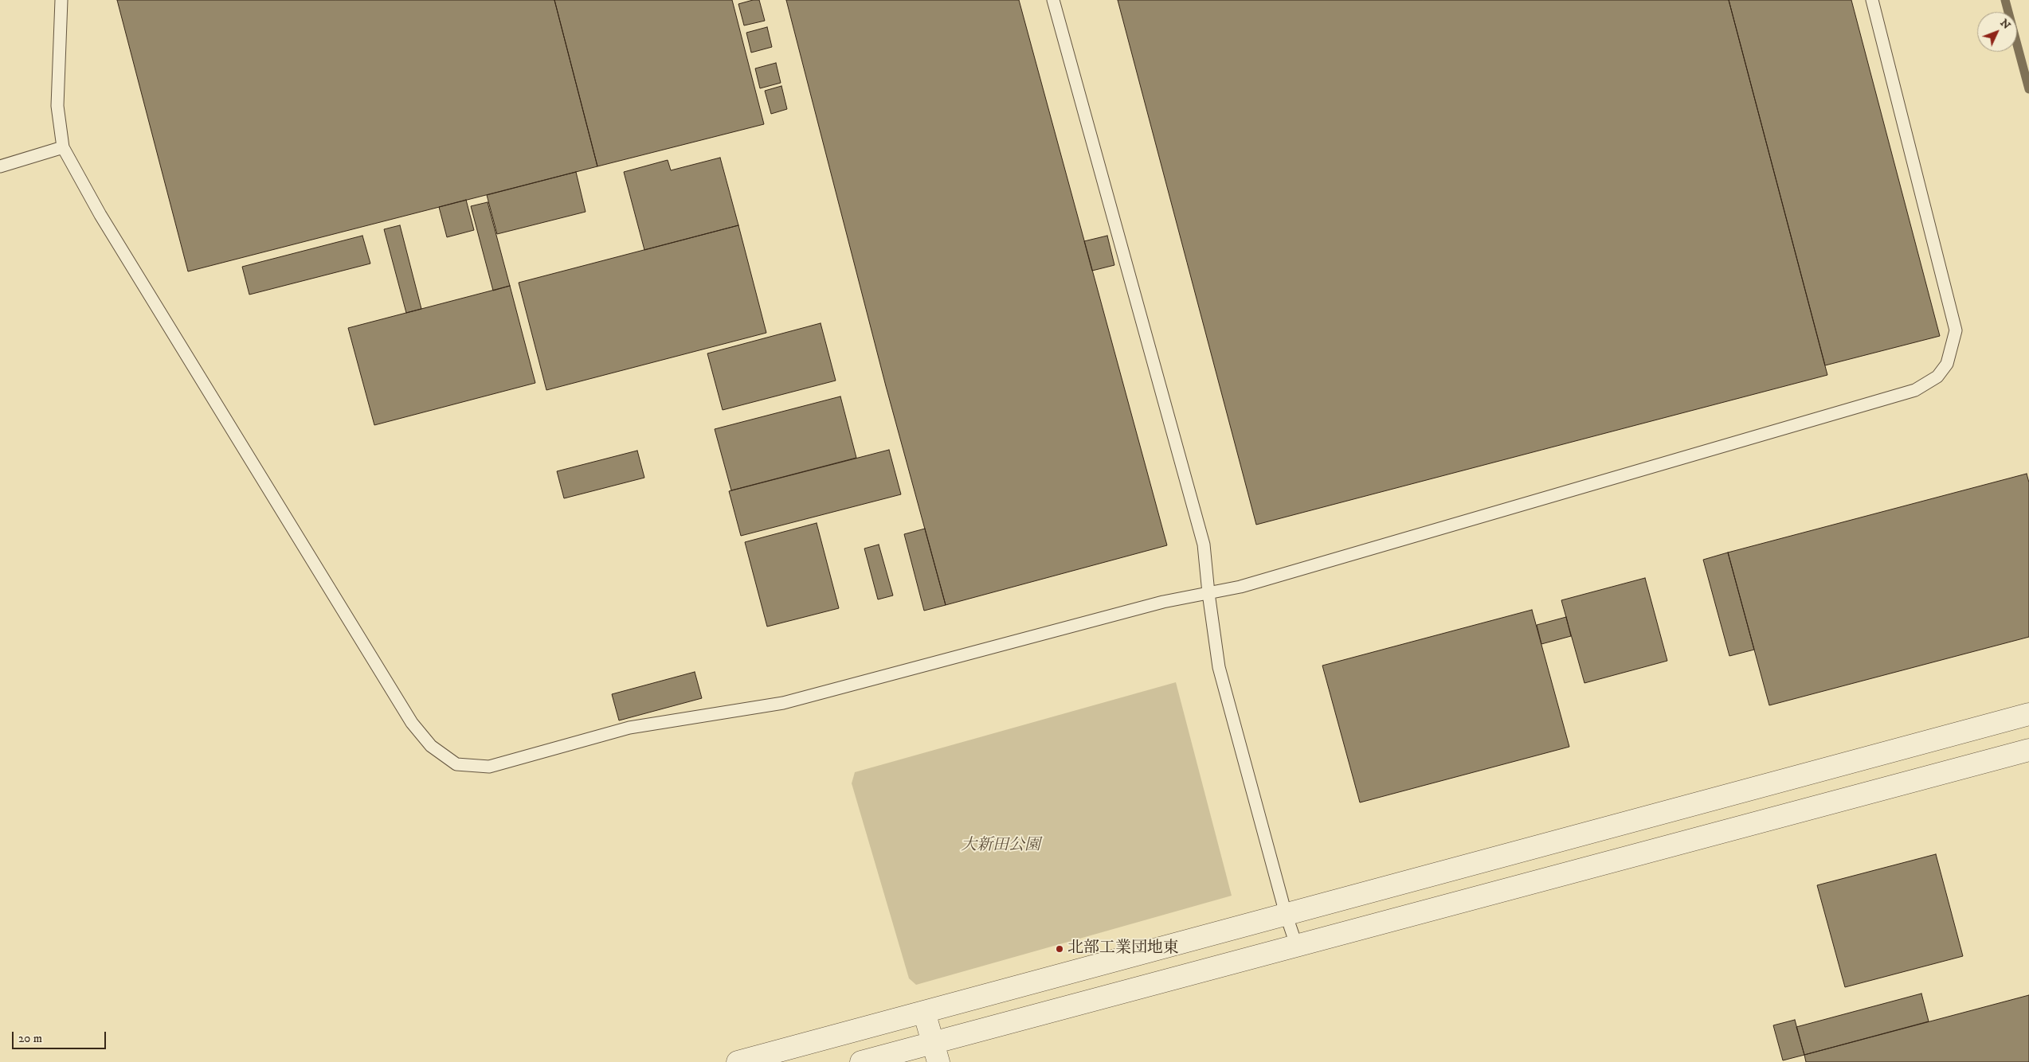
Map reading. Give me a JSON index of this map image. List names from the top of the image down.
{
  "parks": ["大新田公園"],
  "places": ["北部工業団地東"],
  "scale_bar": "20 m",
  "north": "top right"
}
